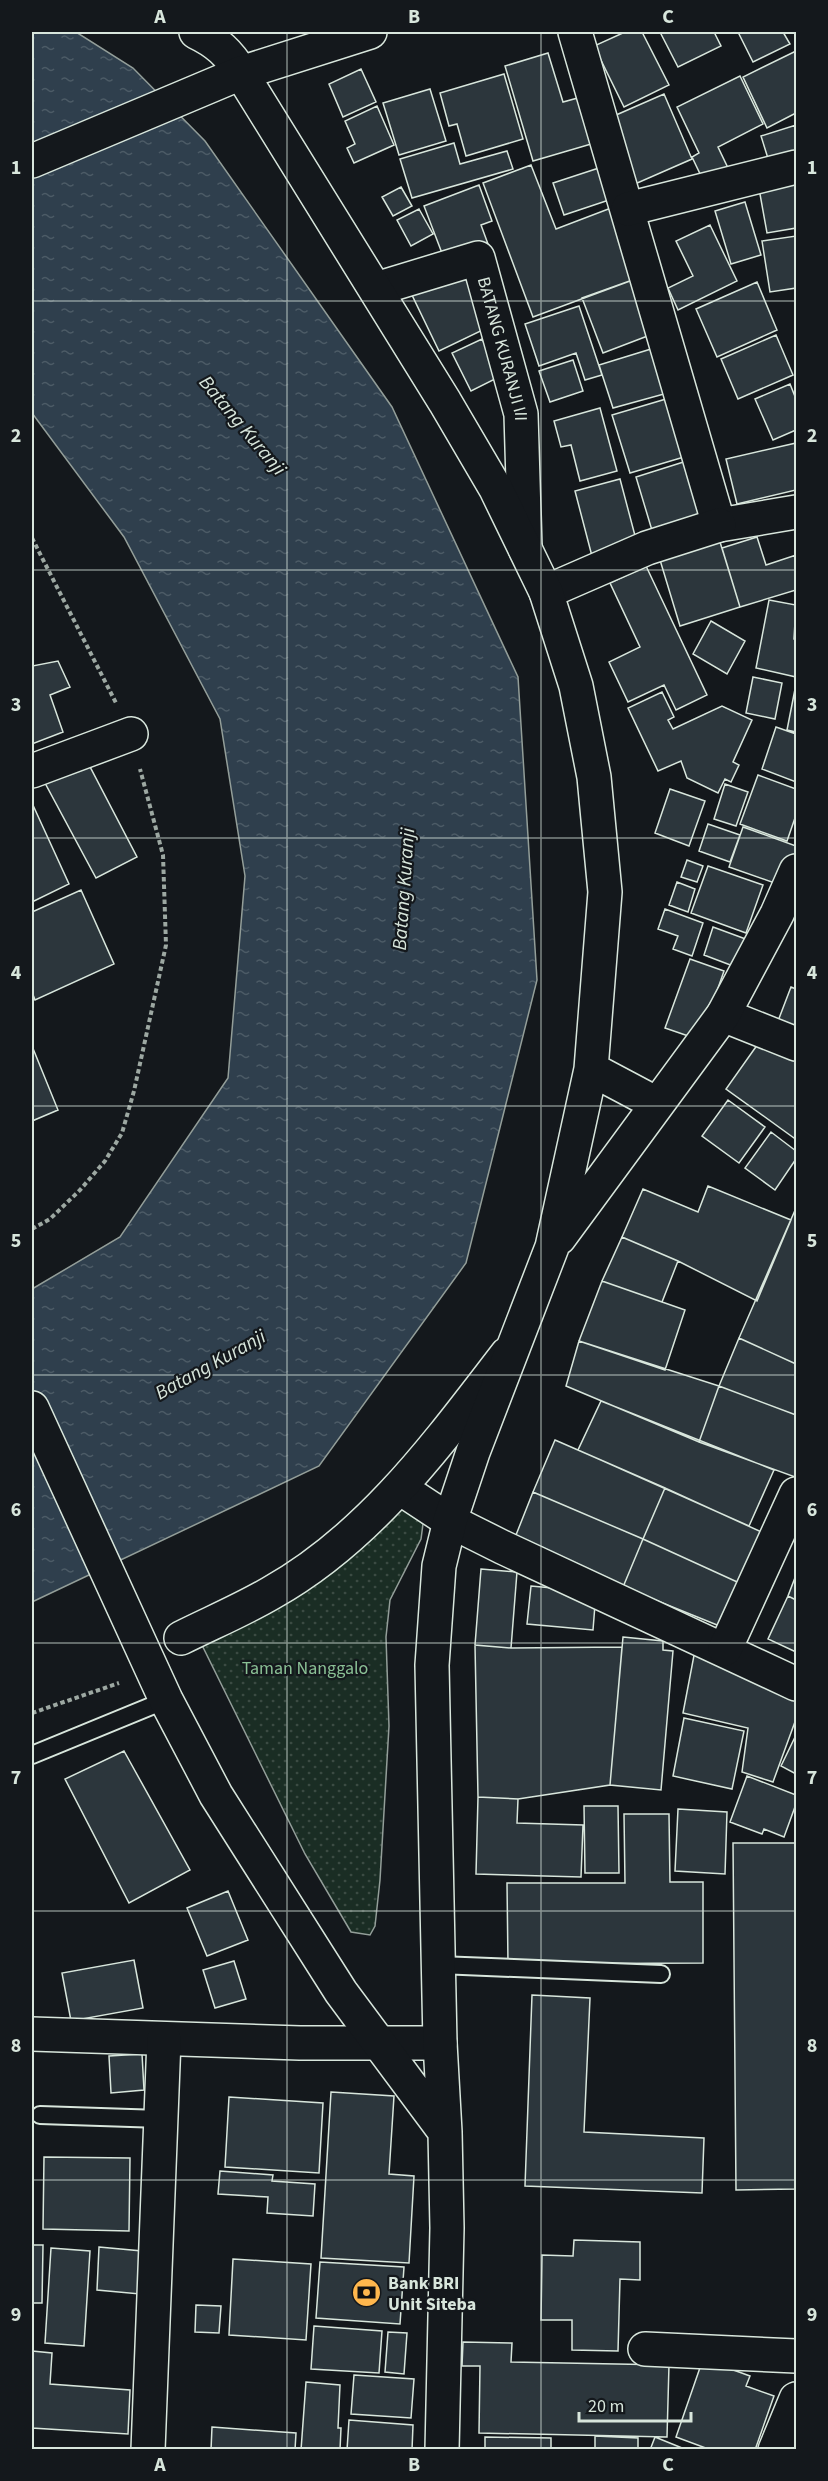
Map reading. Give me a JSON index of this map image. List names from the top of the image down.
{
  "streets": {
    "main road": ["BATANG KURANJI III"]
  },
  "water": ["Batang Kuranji"],
  "parks": ["Taman Nanggalo"],
  "places": {
    "bank": ["Bank BRI Unit Siteba"]
  },
  "scale_bar": "20 m",
  "grid": {
    "columns": ["A", "B", "C"],
    "rows": [
      "1",
      "2",
      "3",
      "4",
      "5",
      "6",
      "7",
      "8",
      "9"
    ]
  }
}
